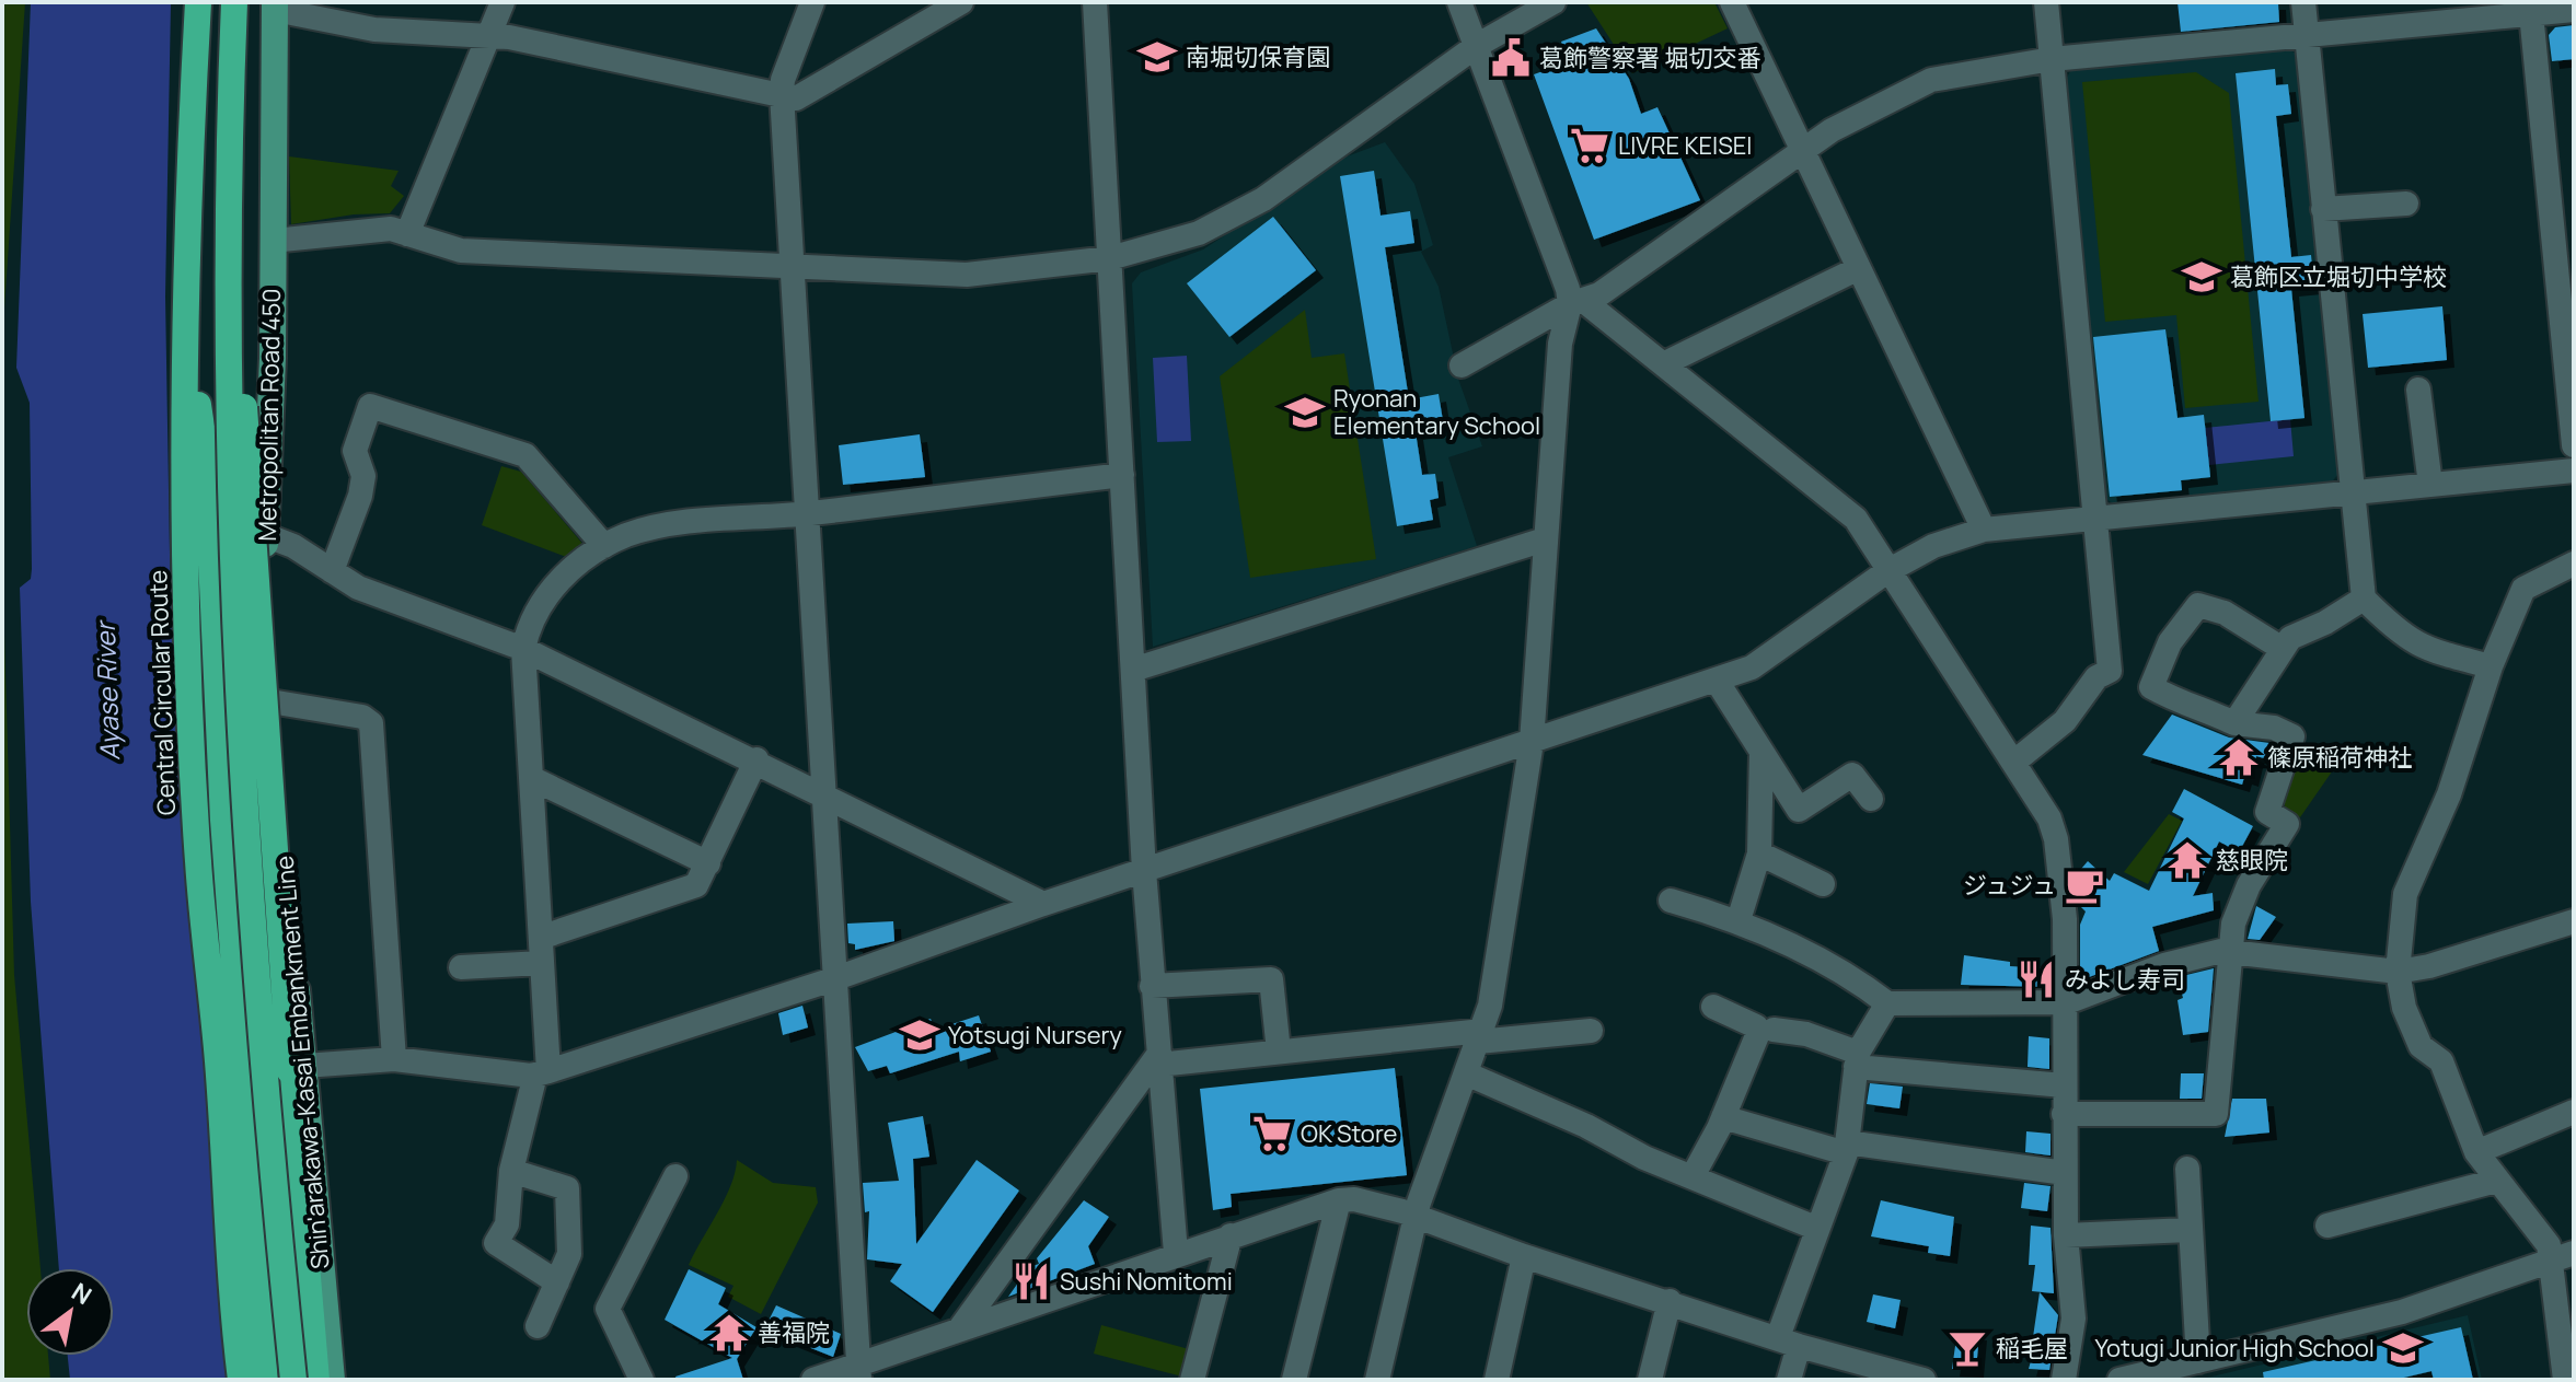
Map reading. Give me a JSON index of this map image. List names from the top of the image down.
{
  "streets": {
    "highway": ["Central Circular Route"],
    "main road": ["Metropolitan Road 450", "Shin'arakawa-Kasai Embankment Line"]
  },
  "crossings": [
    ["Metropolitan Road 450", "Shin'arakawa-Kasai Embankment Line"]
  ],
  "water": ["Ayase River"],
  "places": {
    "school or university": [
      "南堀切保育園",
      "葛飾区立堀切中学校",
      "Ryonan Elementary School",
      "Yotsugi Nursery",
      "Yotugi Junior High School"
    ],
    "public building": ["葛飾警察署 堀切交番"],
    "supermarket": ["LIVRE KEISEI", "OK Store"],
    "temple": ["篠原稲荷神社", "慈眼院", "善福院"],
    "cafe": ["ジュジュ"],
    "restaurant": ["みよし寿司", "Sushi Nomitomi"],
    "bar": ["稲毛屋"]
  },
  "north": "top right"
}
